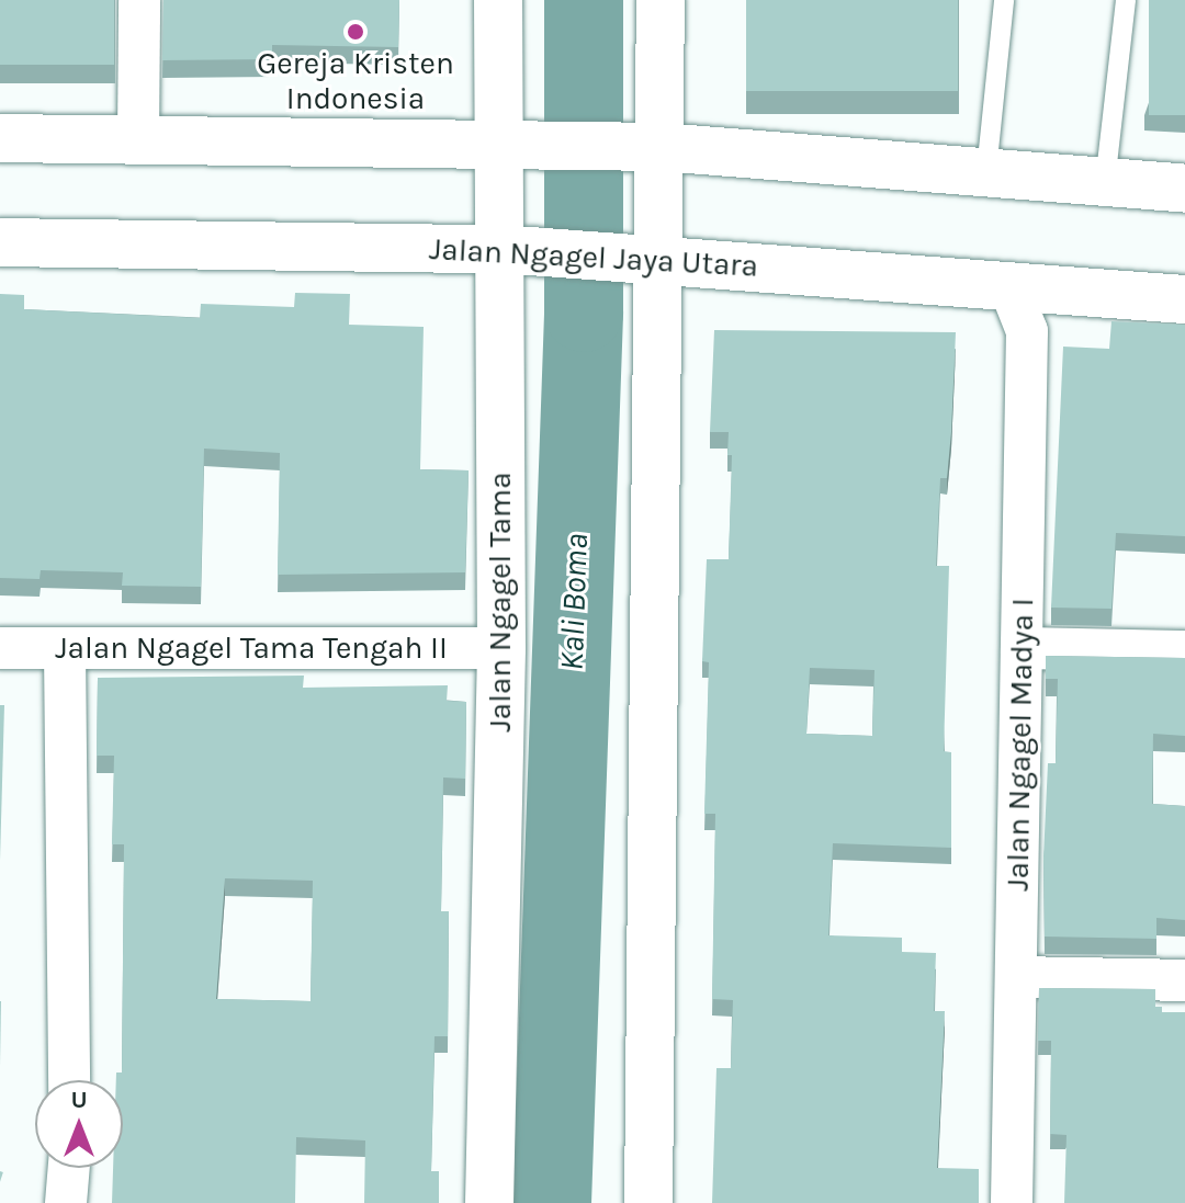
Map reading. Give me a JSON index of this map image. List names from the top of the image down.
{
  "streets": {
    "street": [
      "Jalan Ngagel Jaya Utara",
      "Jalan Ngagel Tama",
      "Jalan Ngagel Tama Tengah II",
      "Jalan Ngagel Madya I"
    ]
  },
  "crossings": [
    ["Jalan Ngagel Jaya Utara", "Jalan Ngagel Tama"],
    ["Jalan Ngagel Jaya Utara", "Jalan Ngagel Madya I"],
    ["Jalan Ngagel Tama", "Jalan Ngagel Tama Tengah II"]
  ],
  "water": ["Kali Boma"],
  "places": ["Gereja Kristen Indonesia"],
  "north": "top"
}
